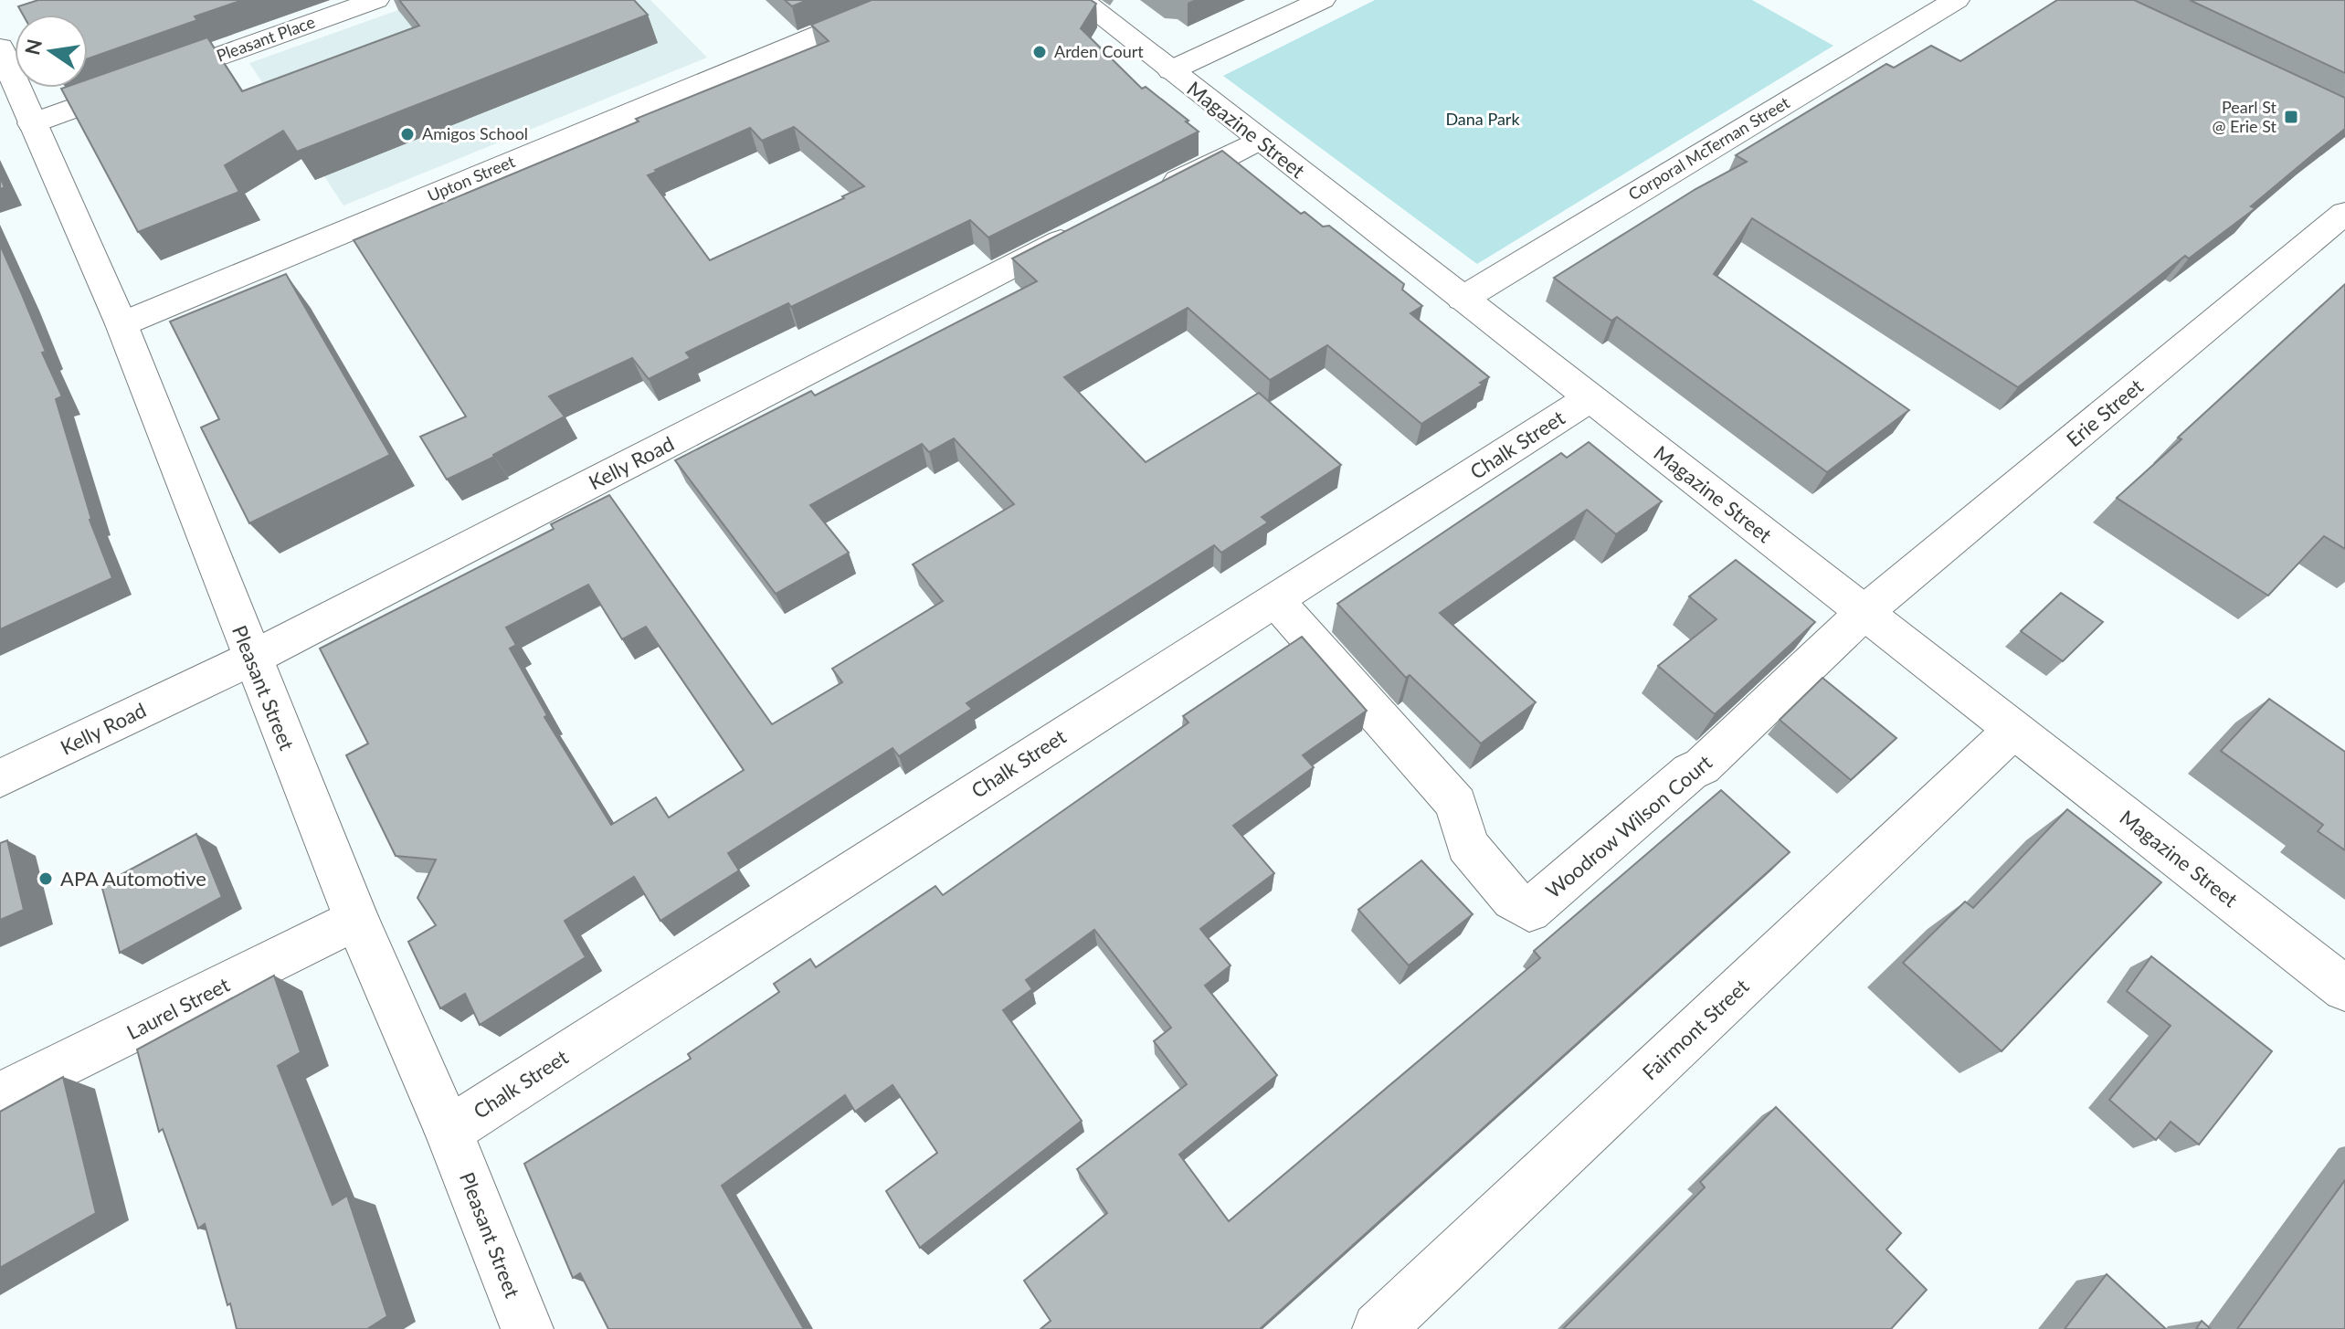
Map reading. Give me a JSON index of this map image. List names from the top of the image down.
{
  "streets": {
    "street": [
      "Pleasant Place",
      "Magazine Street",
      "Corporal McTernan Street",
      "Upton Street",
      "Erie Street",
      "Chalk Street",
      "Kelly Road",
      "Pleasant Street",
      "Woodrow Wilson Court",
      "Laurel Street",
      "Fairmont Street"
    ]
  },
  "crossings": [
    ["Pleasant Place", "Pleasant Street"],
    ["Magazine Street", "Corporal McTernan Street"],
    ["Magazine Street", "Erie Street"],
    ["Magazine Street", "Chalk Street"],
    ["Magazine Street", "Woodrow Wilson Court"],
    ["Magazine Street", "Fairmont Street"],
    ["Upton Street", "Pleasant Street"],
    ["Erie Street", "Woodrow Wilson Court"],
    ["Chalk Street", "Pleasant Street"],
    ["Chalk Street", "Woodrow Wilson Court"],
    ["Kelly Road", "Pleasant Street"],
    ["Pleasant Street", "Laurel Street"]
  ],
  "parks": ["Dana Park"],
  "places": {
    "other": ["Arden Court", "Amigos School", "APA Automotive"],
    "transit": ["Pearl St @ Erie St"]
  },
  "north": "left"
}
